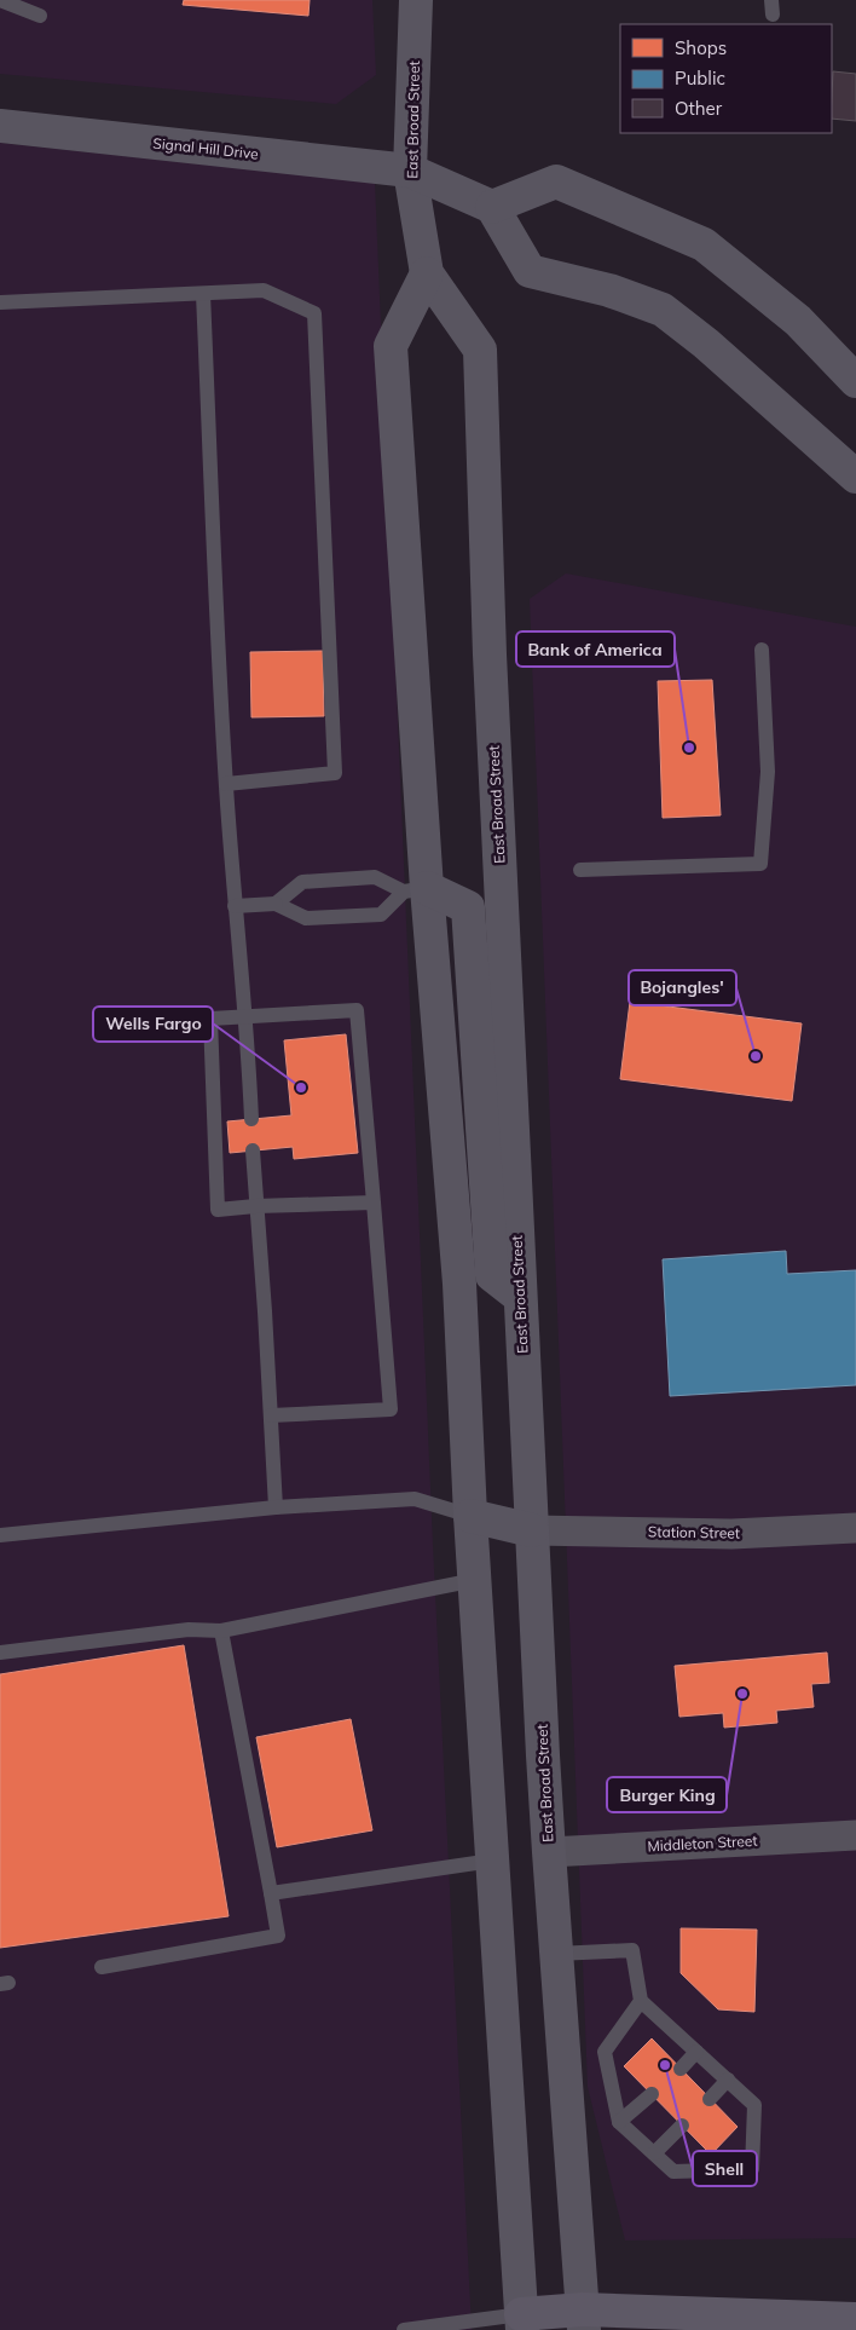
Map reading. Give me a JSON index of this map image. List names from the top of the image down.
{
  "streets": {
    "main road": ["East Broad Street", "Signal Hill Drive"],
    "street": ["Station Street", "Middleton Street"]
  },
  "crossings": [
    ["East Broad Street", "Signal Hill Drive"],
    ["East Broad Street", "Station Street"],
    ["East Broad Street", "Middleton Street"]
  ],
  "places": [
    "Bank of America",
    "Bojangles'",
    "Wells Fargo",
    "Burger King",
    "Shell"
  ],
  "legend": ["Shops", "Public", "Other"]
}
